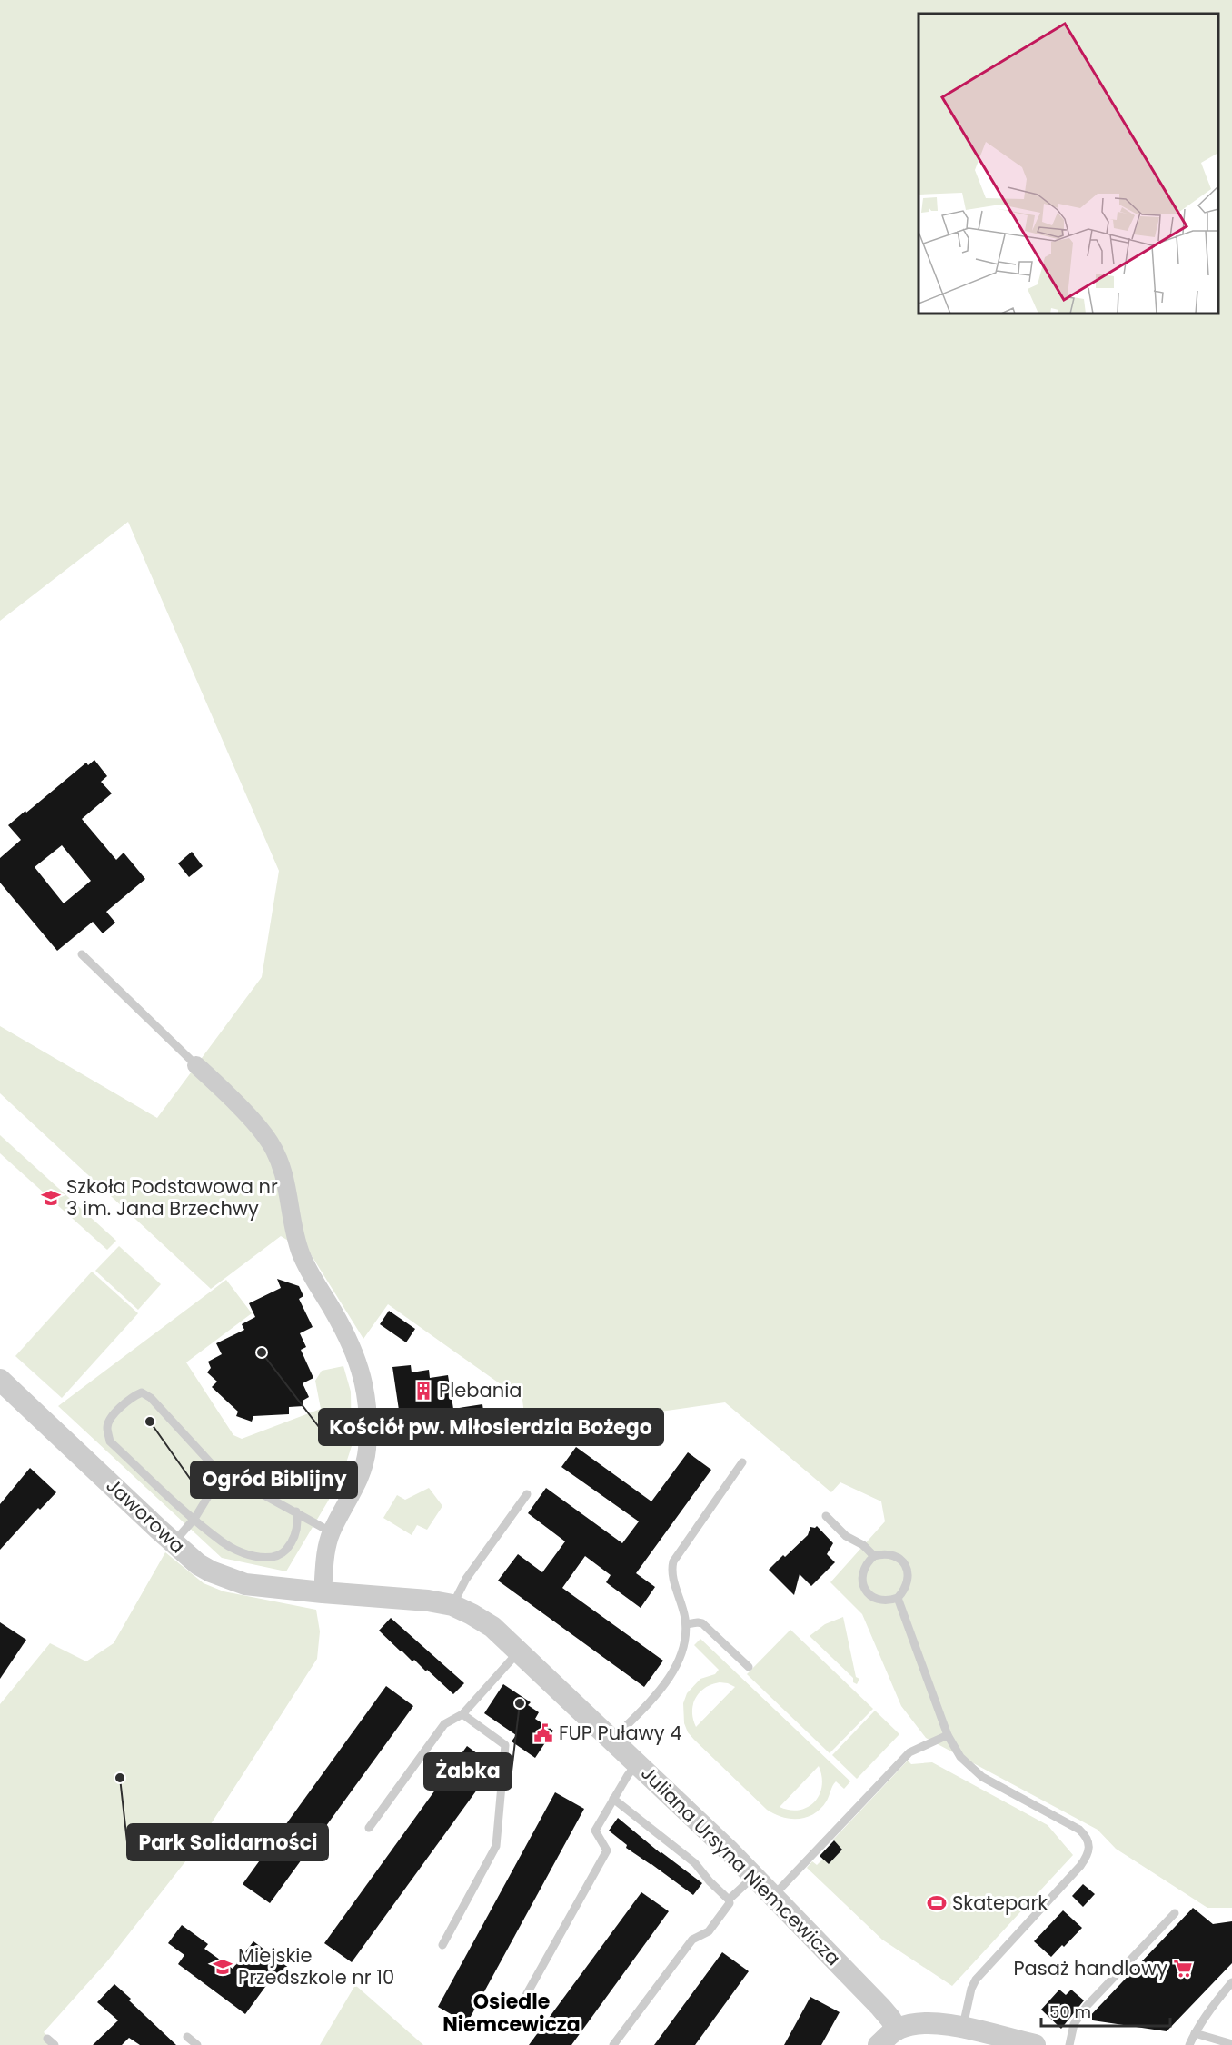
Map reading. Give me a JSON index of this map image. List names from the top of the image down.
{
  "streets": {
    "street": ["Jaworowa", "Juliana Ursyna Niemcewicza"]
  },
  "crossings": [
    ["Jaworowa", "Juliana Ursyna Niemcewicza"]
  ],
  "districts": ["Osiedle Niemcewicza"],
  "places": {
    "school or university": ["Szkoła Podstawowa nr 3 im. Jana Brzechwy", "Miejskie Przedszkole nr 10"],
    "other": [
      "Kościół pw. Miłosierdzia Bożego",
      "Ogród Biblijny",
      "Żabka",
      "Park Solidarności"
    ],
    "building": ["Plebania"],
    "public building": ["FUP Puławy 4"],
    "sports": ["Skatepark"],
    "supermarket": ["Pasaż handlowy"]
  },
  "scale_bar": "50 m"
}
